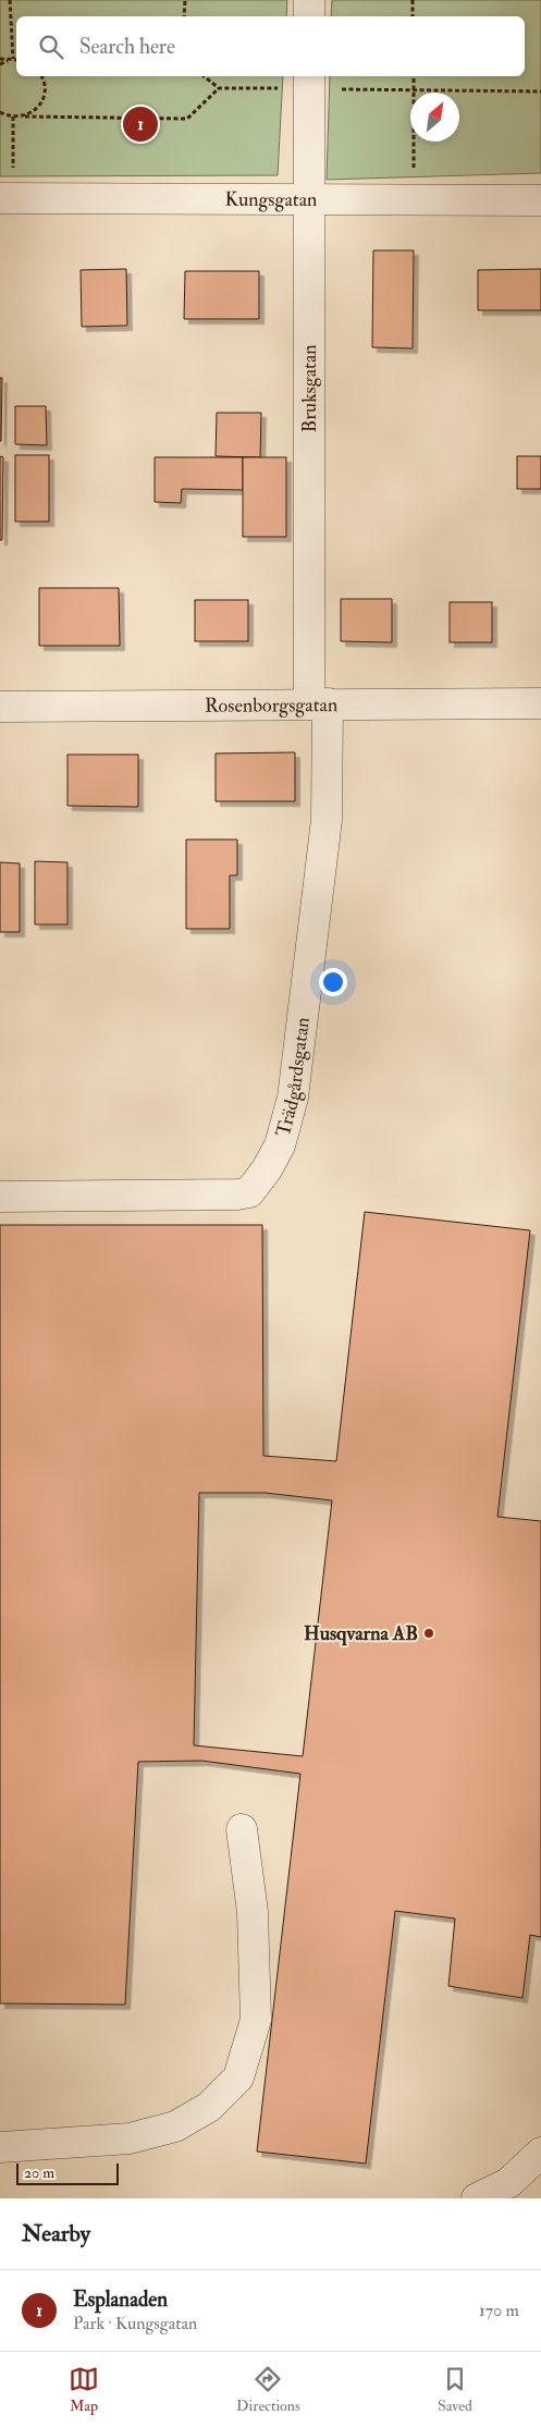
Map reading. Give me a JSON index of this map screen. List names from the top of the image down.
{
  "streets": {
    "street": [
      "Kungsgatan",
      "Bruksgatan",
      "Rosenborgsgatan",
      "Trädgårdsgatan"
    ]
  },
  "crossings": [
    ["Kungsgatan", "Bruksgatan"],
    ["Bruksgatan", "Rosenborgsgatan"],
    ["Bruksgatan", "Trädgårdsgatan"],
    ["Rosenborgsgatan", "Trädgårdsgatan"]
  ],
  "places": ["Husqvarna AB"],
  "scale_bar": "20 m",
  "north": "top right",
  "page": {
    "search": "Search here",
    "pins": "1",
    "scale": "20 m",
    "heading": "Nearby",
    "list": [
      {
        "mark": "1",
        "name": "Esplanaden",
        "note": "Park · Kungsgatan",
        "value": "170 m"
      }
    ],
    "nav": ["Map", "Directions", "Saved"]
  }
}
